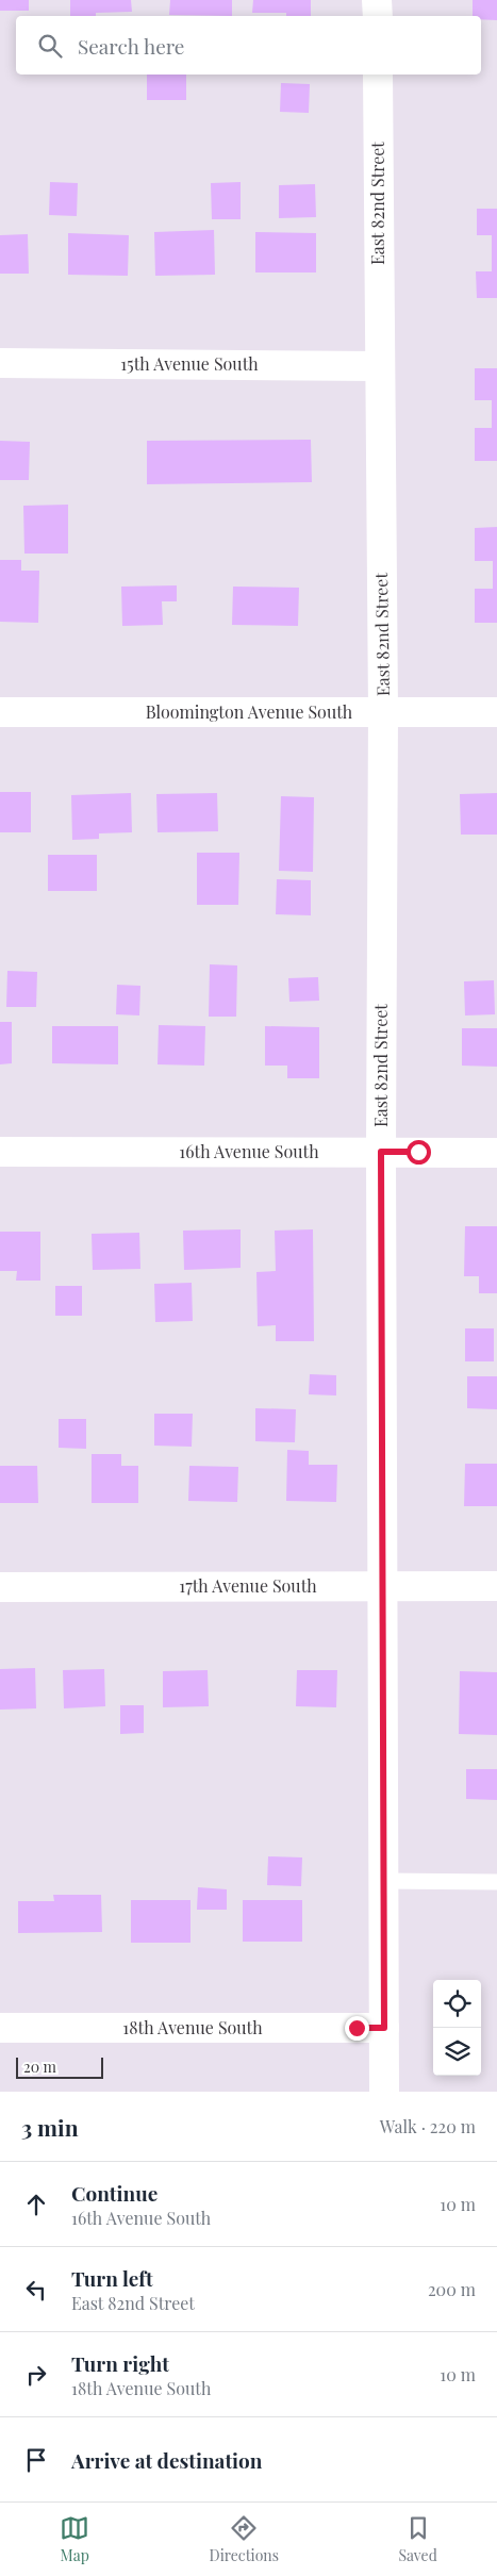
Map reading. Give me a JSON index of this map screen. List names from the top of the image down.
{
  "streets": {
    "street": [
      "East 82nd Street",
      "15th Avenue South",
      "Bloomington Avenue South",
      "16th Avenue South",
      "17th Avenue South",
      "18th Avenue South"
    ]
  },
  "crossings": [
    ["East 82nd Street", "15th Avenue South"],
    ["East 82nd Street", "Bloomington Avenue South"],
    ["East 82nd Street", "16th Avenue South"],
    ["East 82nd Street", "17th Avenue South"],
    ["East 82nd Street", "18th Avenue South"]
  ],
  "scale_bar": "20 m",
  "page": {
    "search": "Search here",
    "scale": "20 m",
    "heading": ["3 min", "Walk · 220 m"],
    "list": [
      ["Continue", "16th Avenue South", "10 m"],
      ["Turn left", "East 82nd Street", "200 m"],
      ["Turn right", "18th Avenue South", "10 m"],
      "Arrive at destination"
    ],
    "nav": ["Map", "Directions", "Saved"]
  }
}
